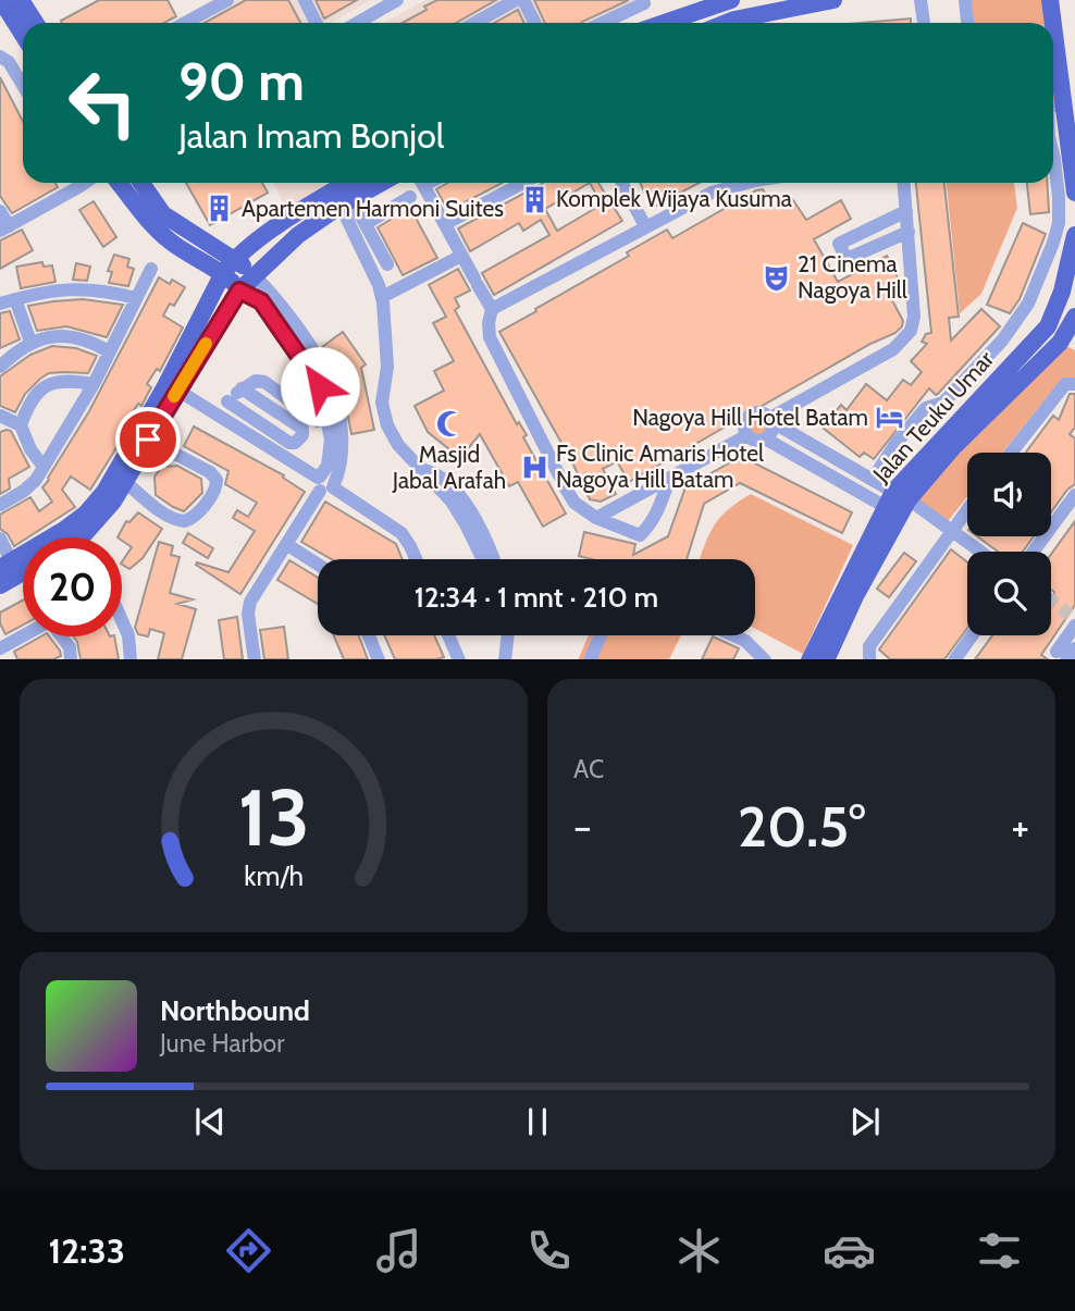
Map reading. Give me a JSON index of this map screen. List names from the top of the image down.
{
  "streets": {
    "main road": ["Jalan Teuku Umar"]
  },
  "places": {
    "building": ["Komplek Wijaya Kusuma", "Apartemen Harmoni Suites"],
    "theatre": ["21 Cinema Nagoya Hill"],
    "hotel": ["Nagoya Hill Hotel Batam"],
    "mosque": ["Masjid Jabal Arafah"],
    "hospital": ["Fs Clinic Amaris Hotel Nagoya Hill Batam"]
  },
  "page": {
    "turn": ["90 m", "Jalan Imam Bonjol"],
    "limit": "20",
    "trip": "12:34 · 1 mnt · 210 m",
    "tile": "AC",
    "heat": ["−", "20.5°", "+"],
    "song": ["Northbound", "June Harbor"],
    "tabs": "12:33",
    "gauge": ["13", "km/h"]
  }
}
